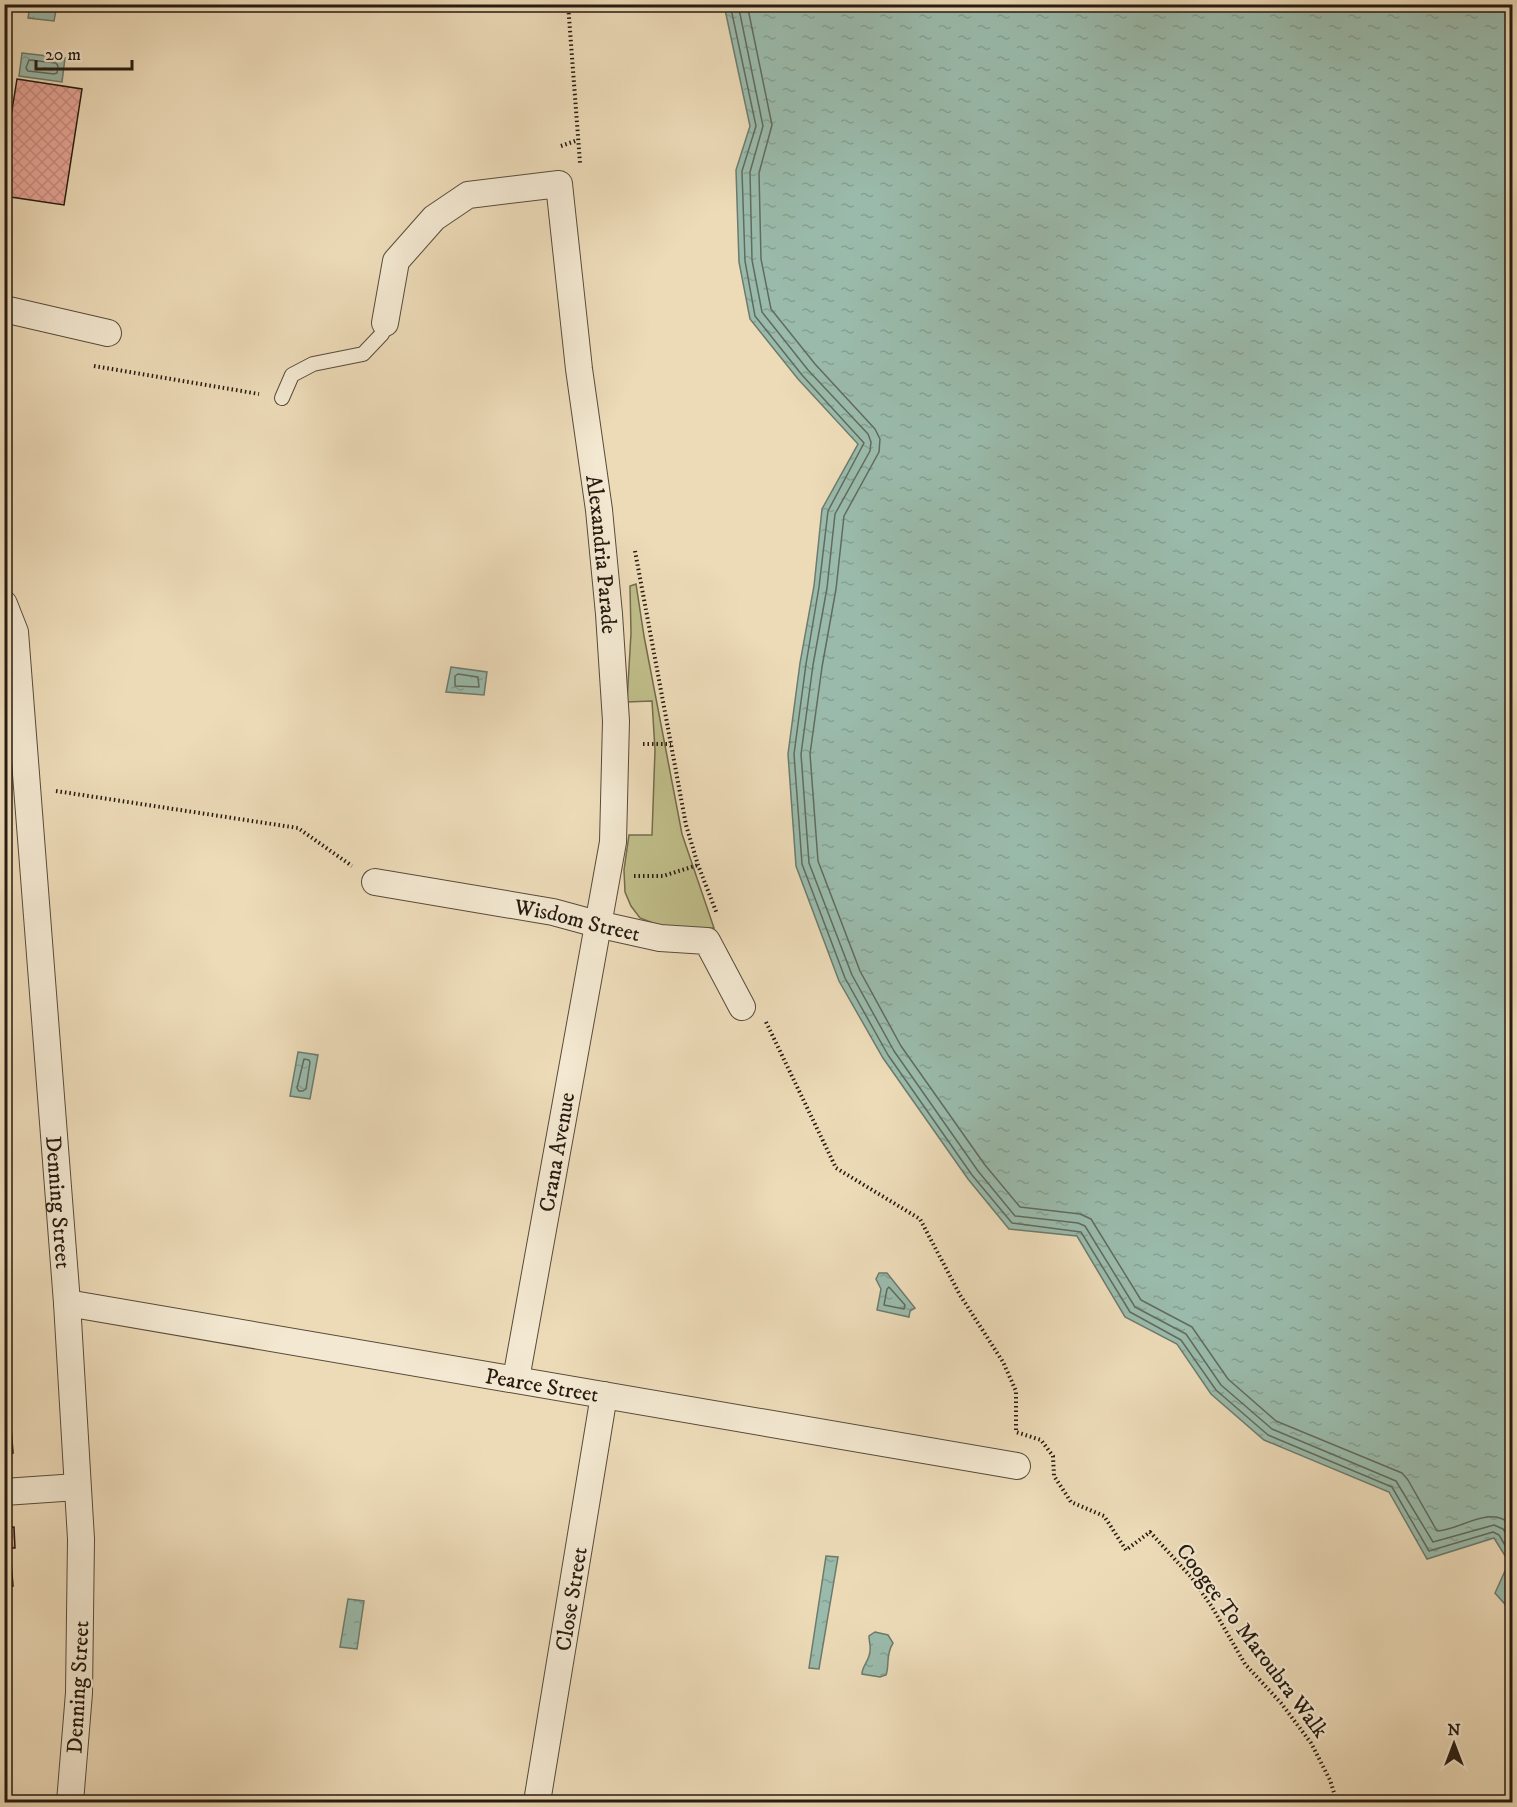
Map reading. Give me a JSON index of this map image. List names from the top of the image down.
{
  "streets": {
    "street": [
      "Alexandria Parade",
      "Wisdom Street",
      "Crana Avenue",
      "Denning Street",
      "Pearce Street",
      "Close Street"
    ],
    "path": ["Coogee To Maroubra Walk"]
  },
  "crossings": [
    ["Alexandria Parade", "Wisdom Street"],
    ["Alexandria Parade", "Crana Avenue"],
    ["Wisdom Street", "Crana Avenue"],
    ["Crana Avenue", "Pearce Street"],
    ["Denning Street", "Pearce Street"],
    ["Pearce Street", "Close Street"]
  ],
  "scale_bar": "20 m",
  "north": "top"
}
